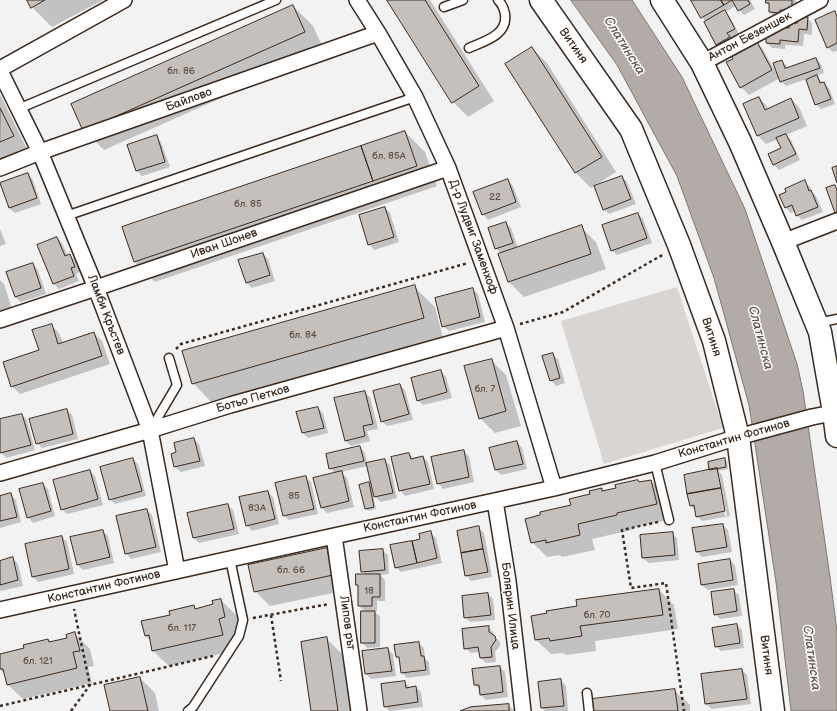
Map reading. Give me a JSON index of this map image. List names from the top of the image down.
{
  "streets": {
    "street": [
      "Антон Безеншек",
      "Витиня",
      "Байлово",
      "Д-р Лудвиг Заменхоф",
      "Иван Шонев",
      "Ламби Кръстев",
      "Ботьо Петков",
      "Константин Фотинов",
      "Болярин Илица",
      "Липов рът"
    ]
  },
  "crossings": [
    ["Витиня", "Константин Фотинов"],
    ["Байлово", "Д-р Лудвиг Заменхоф"],
    ["Байлово", "Ламби Кръстев"],
    ["Д-р Лудвиг Заменхоф", "Иван Шонев"],
    ["Д-р Лудвиг Заменхоф", "Ботьо Петков"],
    ["Д-р Лудвиг Заменхоф", "Константин Фотинов"],
    ["Иван Шонев", "Ламби Кръстев"],
    ["Ламби Кръстев", "Ботьо Петков"],
    ["Ламби Кръстев", "Константин Фотинов"],
    ["Константин Фотинов", "Болярин Илица"],
    ["Константин Фотинов", "Липов рът"]
  ],
  "water": ["Слатинска"],
  "house_numbers": [
    "бл. 86",
    "бл. 85А",
    "22",
    "бл. 85",
    "бл. 84",
    "бл. 7",
    "85",
    "83А",
    "бл. 66",
    "18",
    "бл. 70",
    "бл. 117",
    "бл. 121"
  ]
}
